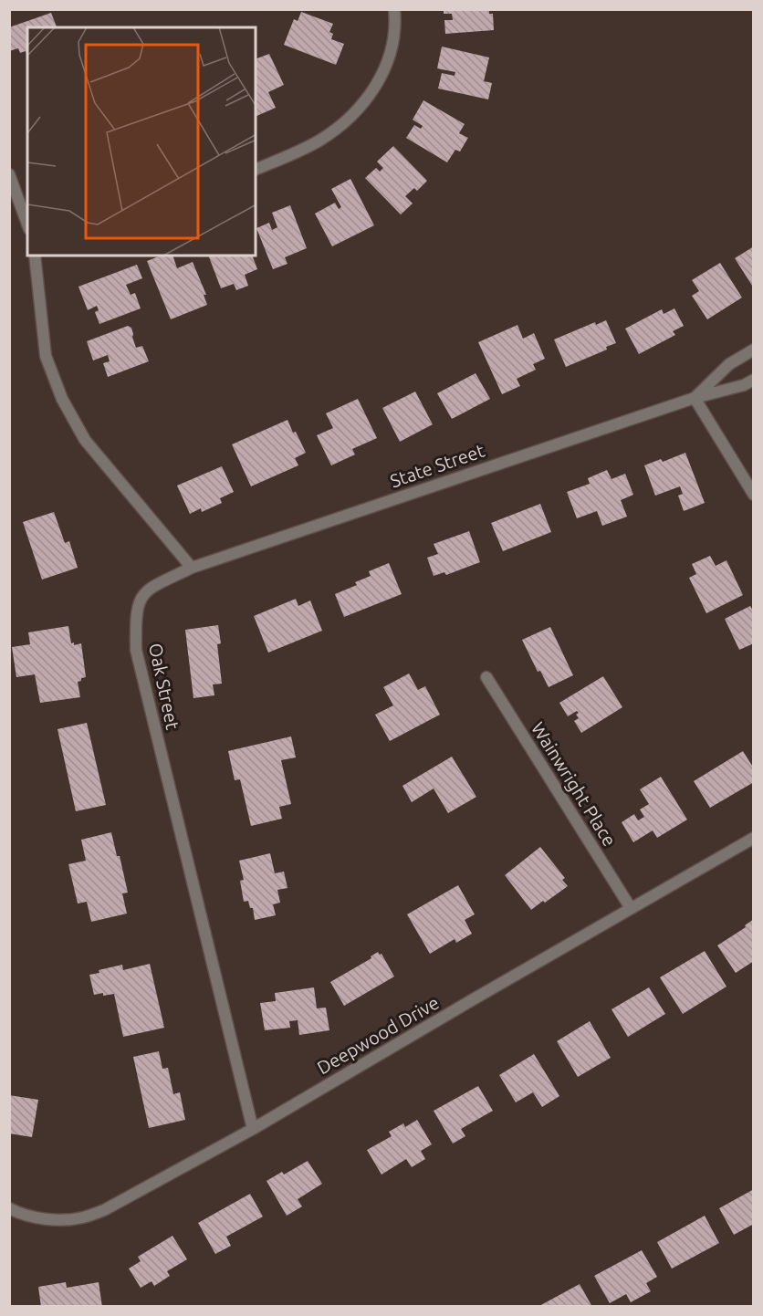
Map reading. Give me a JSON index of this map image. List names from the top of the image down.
{
  "streets": {
    "street": [
      "State Street",
      "Oak Street",
      "Wainwright Place",
      "Deepwood Drive"
    ]
  },
  "crossings": [
    ["State Street", "Oak Street"],
    ["Oak Street", "Deepwood Drive"],
    ["Wainwright Place", "Deepwood Drive"]
  ]
}
